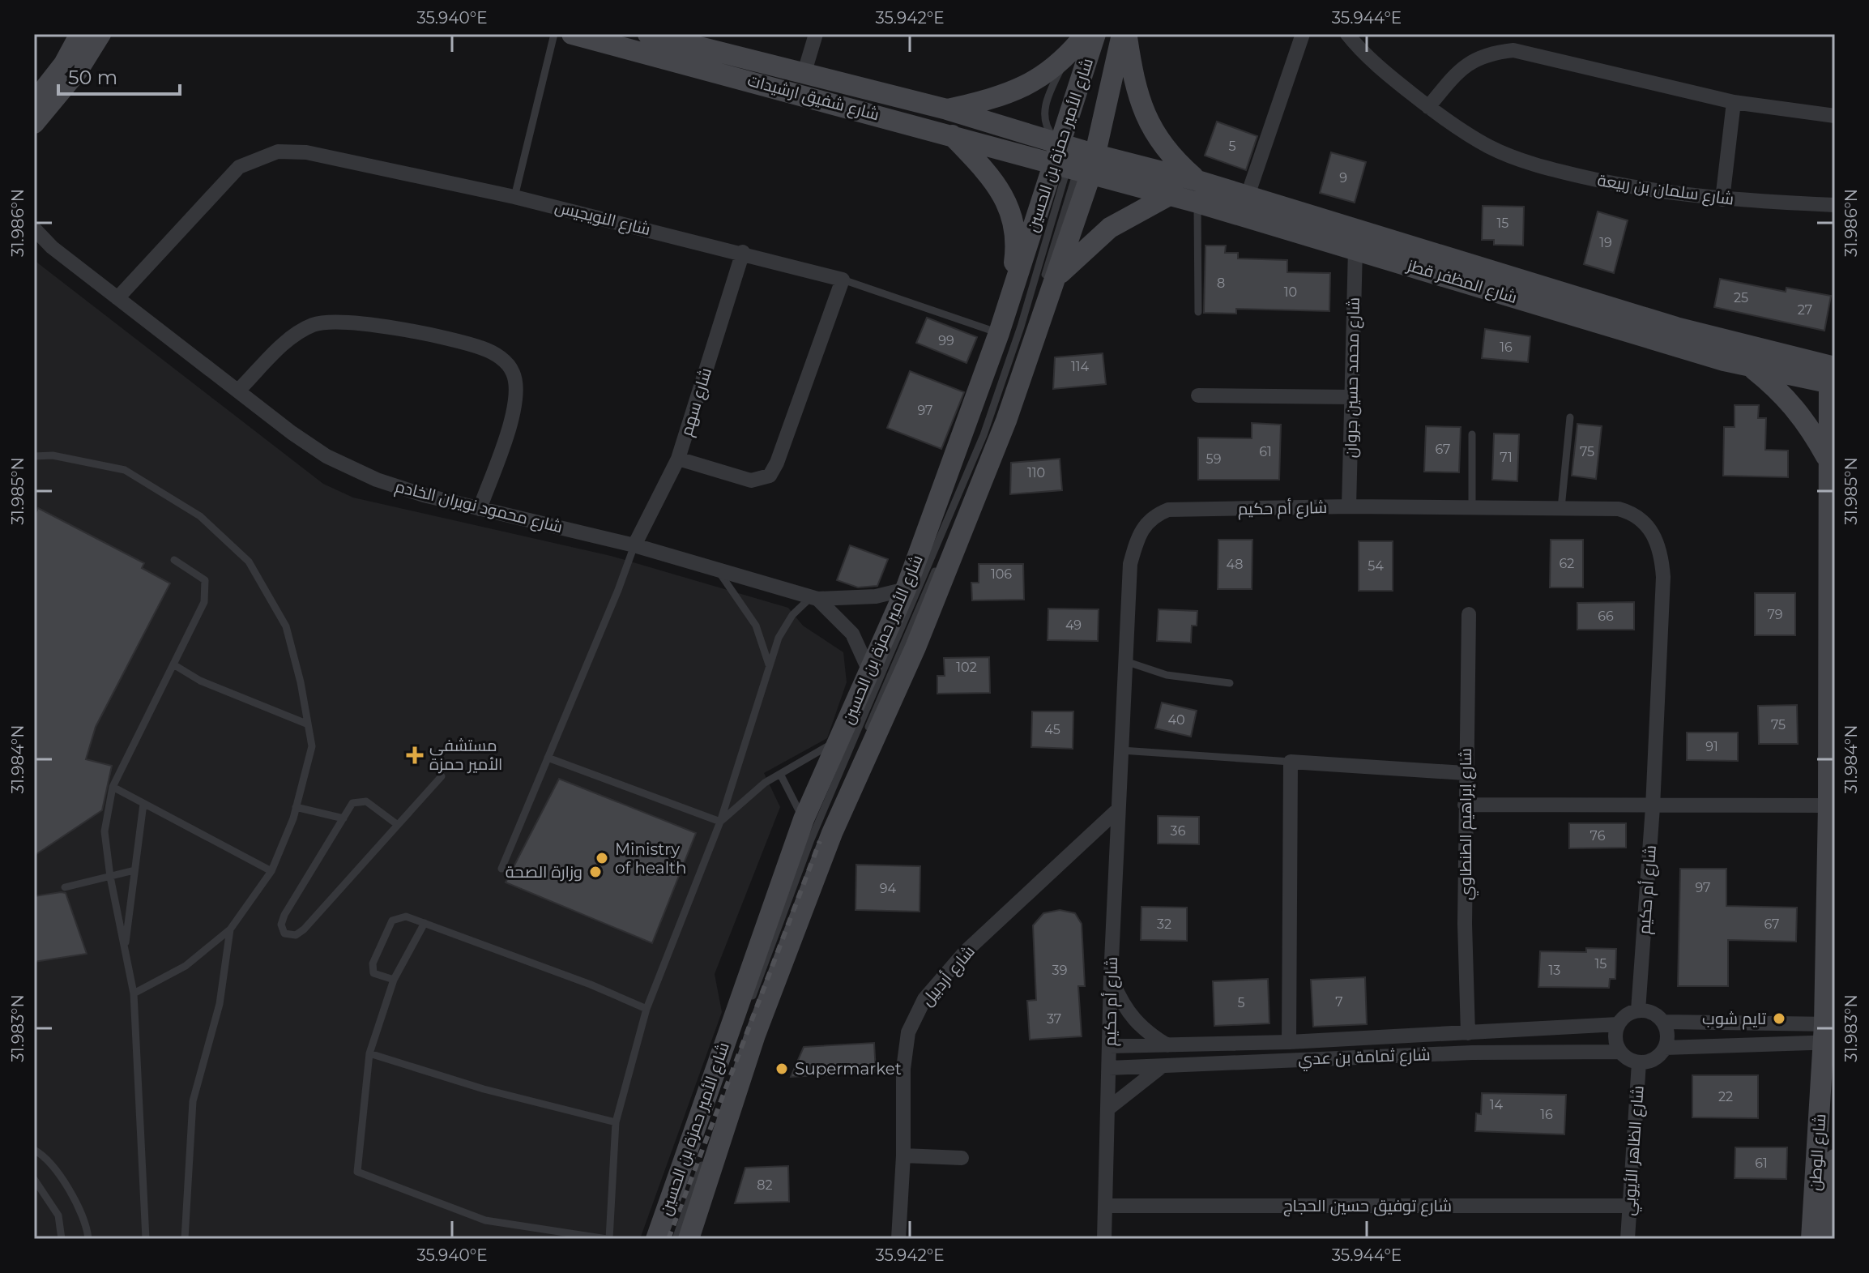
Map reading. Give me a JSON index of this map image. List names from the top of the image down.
{
  "streets": {
    "street": [
      "شارع شفيق ارشيدات",
      "شارع الأمير حمزة بن الحسين",
      "شارع سلمان بن ربيعة",
      "شارع النويجيس",
      "شارع المظفر قطز",
      "شارع محمد حسين جروان",
      "شارع سهم",
      "شارع محمود نويران الخادم",
      "شارع أم حكيم",
      "شارع إبراهيم الطنطاوي",
      "شارع أردبيل",
      "شارع ثمامة بن عدي",
      "شارع الظاهر الأيوبي",
      "شارع الوطن",
      "شارع توفيق حسين الحجاج"
    ]
  },
  "crossings": [
    ["شارع شفيق ارشيدات", "شارع الأمير حمزة بن الحسين"],
    ["شارع شفيق ارشيدات", "شارع المظفر قطز"],
    ["شارع الأمير حمزة بن الحسين", "شارع المظفر قطز"],
    ["شارع الأمير حمزة بن الحسين", "شارع محمود نويران الخادم"],
    ["شارع النويجيس", "شارع سهم"],
    ["شارع النويجيس", "شارع محمود نويران الخادم"],
    ["شارع المظفر قطز", "شارع محمد حسين جروان"],
    ["شارع المظفر قطز", "شارع الوطن"],
    ["شارع محمد حسين جروان", "شارع أم حكيم"],
    ["شارع سهم", "شارع محمود نويران الخادم"],
    ["شارع أم حكيم", "شارع أردبيل"],
    ["شارع أم حكيم", "شارع ثمامة بن عدي"],
    ["شارع أم حكيم", "شارع الظاهر الأيوبي"],
    ["شارع أم حكيم", "شارع توفيق حسين الحجاج"],
    ["شارع إبراهيم الطنطاوي", "شارع ثمامة بن عدي"],
    ["شارع ثمامة بن عدي", "شارع الظاهر الأيوبي"],
    ["شارع الظاهر الأيوبي", "شارع توفيق حسين الحجاج"]
  ],
  "places": {
    "health": ["مستشفى الأمير حمزة"],
    "other": [
      "Ministry of health",
      "وزارة الصحة",
      "تايم شوب",
      "Supermarket"
    ]
  },
  "house_numbers": [
    "5",
    "9",
    "15",
    "19",
    "8",
    "10",
    "25",
    "27",
    "99",
    "16",
    "114",
    "97",
    "67",
    "61",
    "75",
    "71",
    "59",
    "110",
    "62",
    "48",
    "54",
    "106",
    "79",
    "66",
    "49",
    "102",
    "40",
    "75",
    "45",
    "91",
    "36",
    "76",
    "97",
    "94",
    "32",
    "67",
    "15",
    "39",
    "13",
    "7",
    "5",
    "37",
    "22",
    "14",
    "16",
    "61",
    "82"
  ],
  "scale_bar": "50 m",
  "coordinates": [
    "35.940°E",
    "35.942°E",
    "35.944°E",
    "31.986°N",
    "31.985°N",
    "31.984°N",
    "31.983°N"
  ]
}
